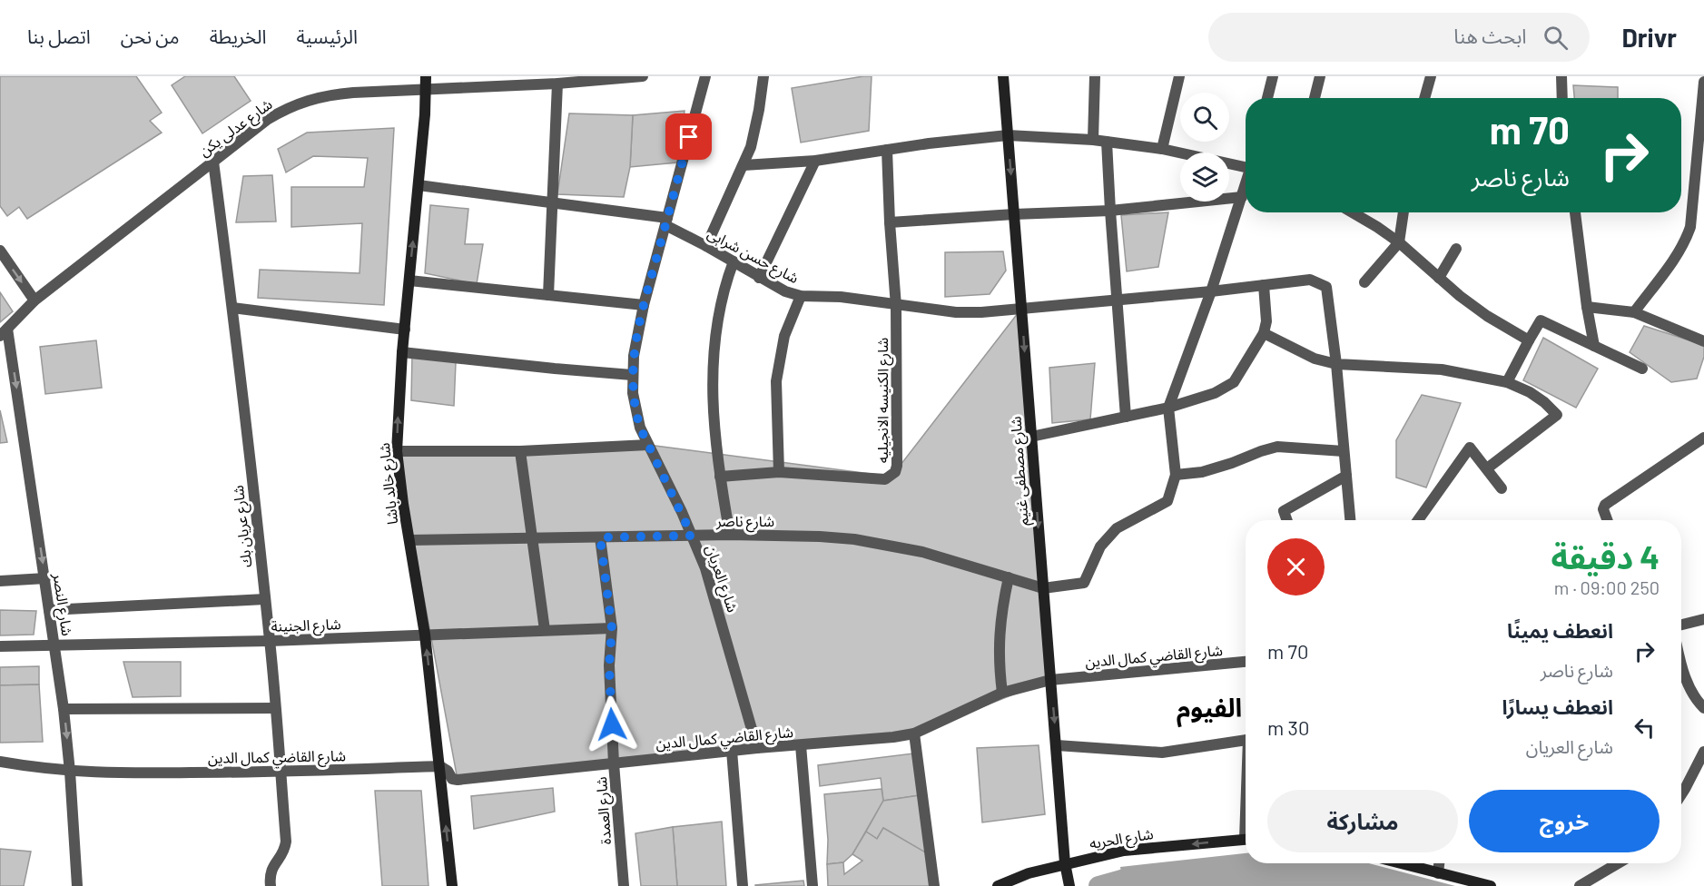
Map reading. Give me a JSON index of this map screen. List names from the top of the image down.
{
  "streets": {
    "street": [
      "شارع عدلى يكن",
      "شارع حسن شرابى",
      "شارع الكنيسه الانجيليه",
      "شارع مصطفى غنيم",
      "شارع خالد باشا",
      "شارع ناصر",
      "شارع عريان بك",
      "شارع العريان",
      "شارع النصر",
      "شارع الجنينة",
      "شارع القاضي كمال الدين",
      "شارع العمدة",
      "شارع الحريه"
    ]
  },
  "crossings": [
    ["شارع عدلى يكن", "شارع خالد باشا"],
    ["شارع عدلى يكن", "شارع عريان بك"],
    ["شارع عدلى يكن", "شارع النصر"],
    ["شارع حسن شرابى", "شارع الكنيسه الانجيليه"],
    ["شارع حسن شرابى", "شارع مصطفى غنيم"],
    ["شارع حسن شرابى", "شارع خالد باشا"],
    ["شارع حسن شرابى", "شارع العريان"],
    ["شارع مصطفى غنيم", "شارع ناصر"],
    ["شارع مصطفى غنيم", "شارع القاضي كمال الدين"],
    ["شارع مصطفى غنيم", "شارع الحريه"],
    ["شارع خالد باشا", "شارع ناصر"],
    ["شارع خالد باشا", "شارع الجنينة"],
    ["شارع خالد باشا", "شارع القاضي كمال الدين"],
    ["شارع ناصر", "شارع العريان"],
    ["شارع ناصر", "شارع العمدة"],
    ["شارع عريان بك", "شارع الجنينة"],
    ["شارع عريان بك", "شارع القاضي كمال الدين"],
    ["شارع العريان", "شارع القاضي كمال الدين"],
    ["شارع النصر", "شارع الجنينة"],
    ["شارع النصر", "شارع القاضي كمال الدين"],
    ["شارع الجنينة", "شارع العمدة"],
    ["شارع القاضي كمال الدين", "شارع العمدة"]
  ],
  "one_way": ["شارع خالد باشا", "شارع النصر"],
  "districts": ["الفيوم"],
  "page": {
    "header": "Drivr",
    "search": "ابحث هنا",
    "nav": [
      "الرئيسية",
      "الخريطة",
      "من نحن",
      "اتصل بنا"
    ],
    "turn": ["70 m", "شارع ناصر"],
    "heading": ["4 دقيقة", "250 m · 09:00"],
    "list": [
      {
        "name": "انعطف يمينًا",
        "note": "شارع ناصر",
        "value": "70 m"
      },
      {
        "name": "انعطف يسارًا",
        "note": "شارع العريان",
        "value": "30 m"
      }
    ],
    "buttons": ["خروج", "مشاركة"]
  }
}
